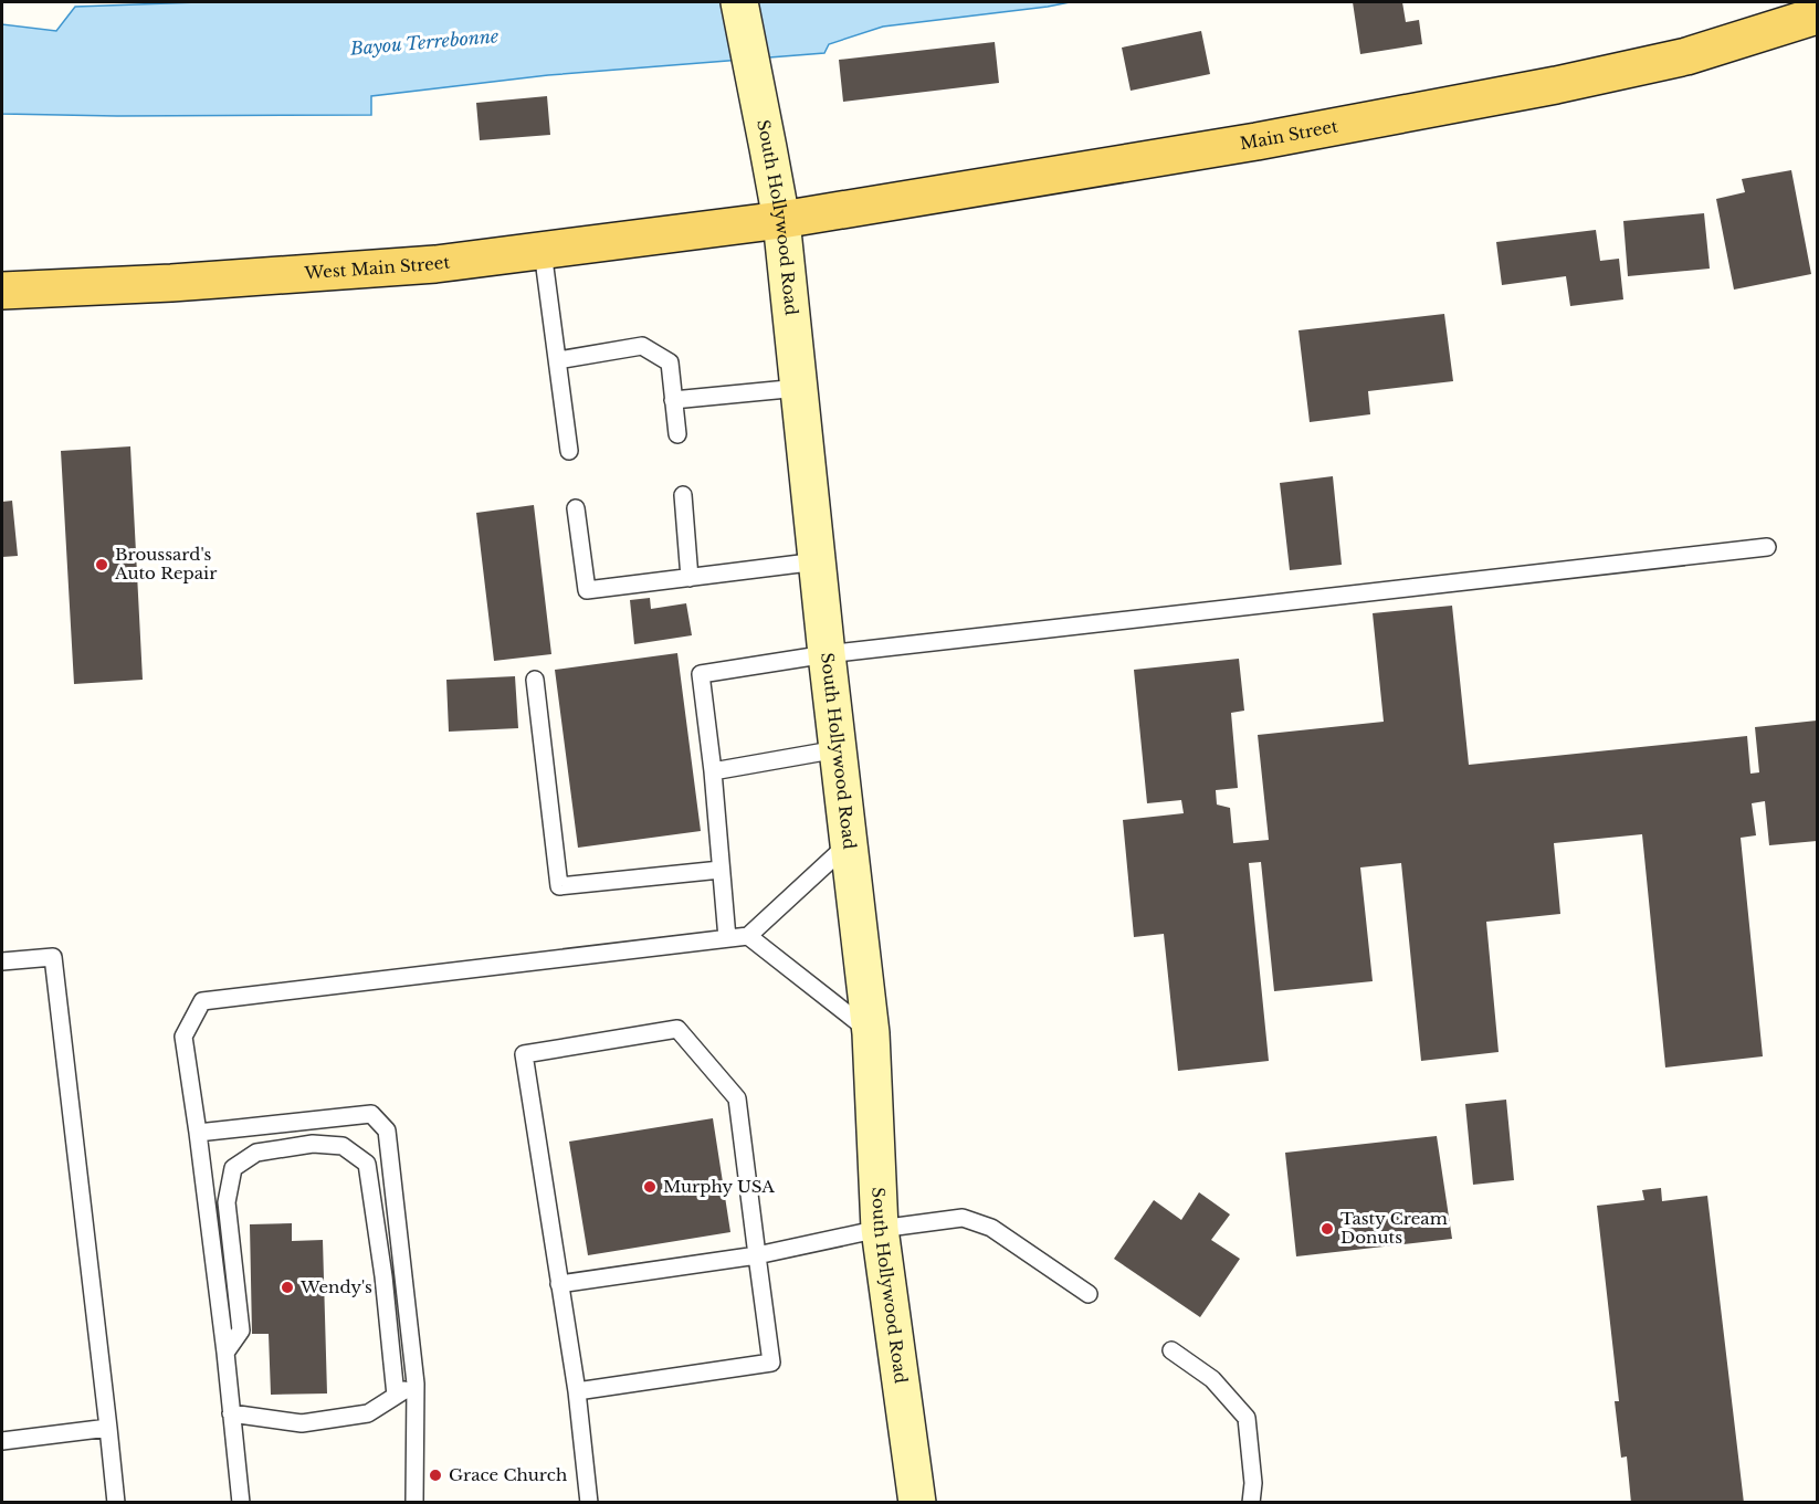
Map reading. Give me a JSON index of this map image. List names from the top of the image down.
{
  "streets": {
    "main road": ["Main Street", "South Hollywood Road", "West Main Street"]
  },
  "crossings": [
    ["Main Street", "South Hollywood Road"],
    ["Main Street", "West Main Street"],
    ["South Hollywood Road", "West Main Street"]
  ],
  "water": ["Bayou Terrebonne"],
  "places": [
    "Broussard's Auto Repair",
    "Murphy USA",
    "Tasty Cream Donuts",
    "Wendy's",
    "Grace Church"
  ]
}
